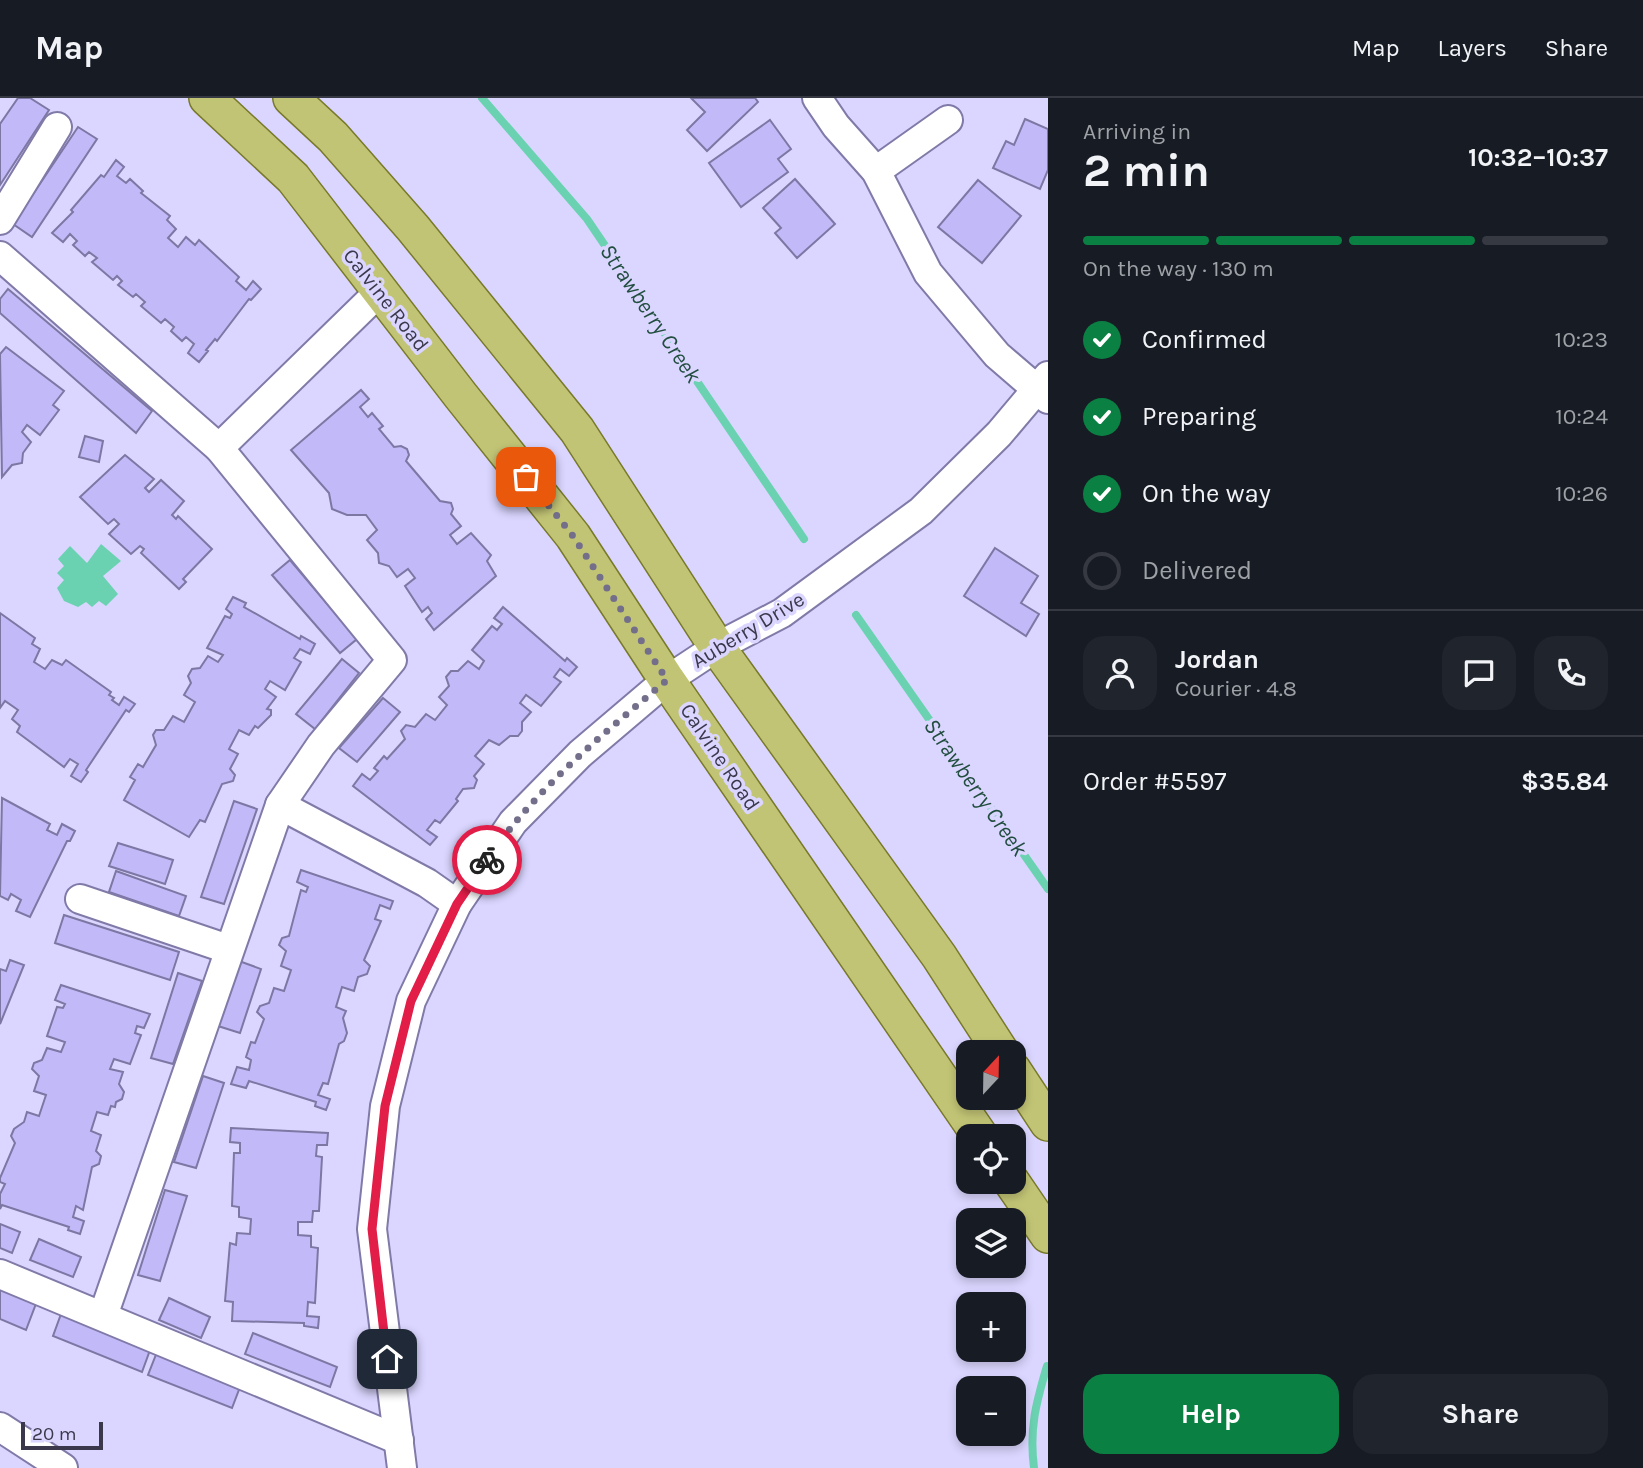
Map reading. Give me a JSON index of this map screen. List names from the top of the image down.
{
  "streets": {
    "main road": ["Calvine Road"],
    "street": ["Auberry Drive"]
  },
  "crossings": [
    ["Calvine Road", "Auberry Drive"]
  ],
  "water": ["Strawberry Creek"],
  "scale_bar": "20 m",
  "north": "top",
  "page": {
    "header": "Map",
    "nav": ["Map", "Layers", "Share"],
    "heading": ["2 min", "Arriving in", "10:32–10:37"],
    "panel": [
      "Jordan",
      "Courier · 4.8",
      "Order #5597",
      "$35.84"
    ],
    "bar": "On the way · 130 m",
    "list": [
      ["Confirmed", "10:23"],
      ["Preparing", "10:24"],
      ["On the way", "10:26"],
      "Delivered"
    ],
    "map_buttons": ["+", "−"],
    "buttons": ["Help", "Share"],
    "scale": "20 m"
  }
}
